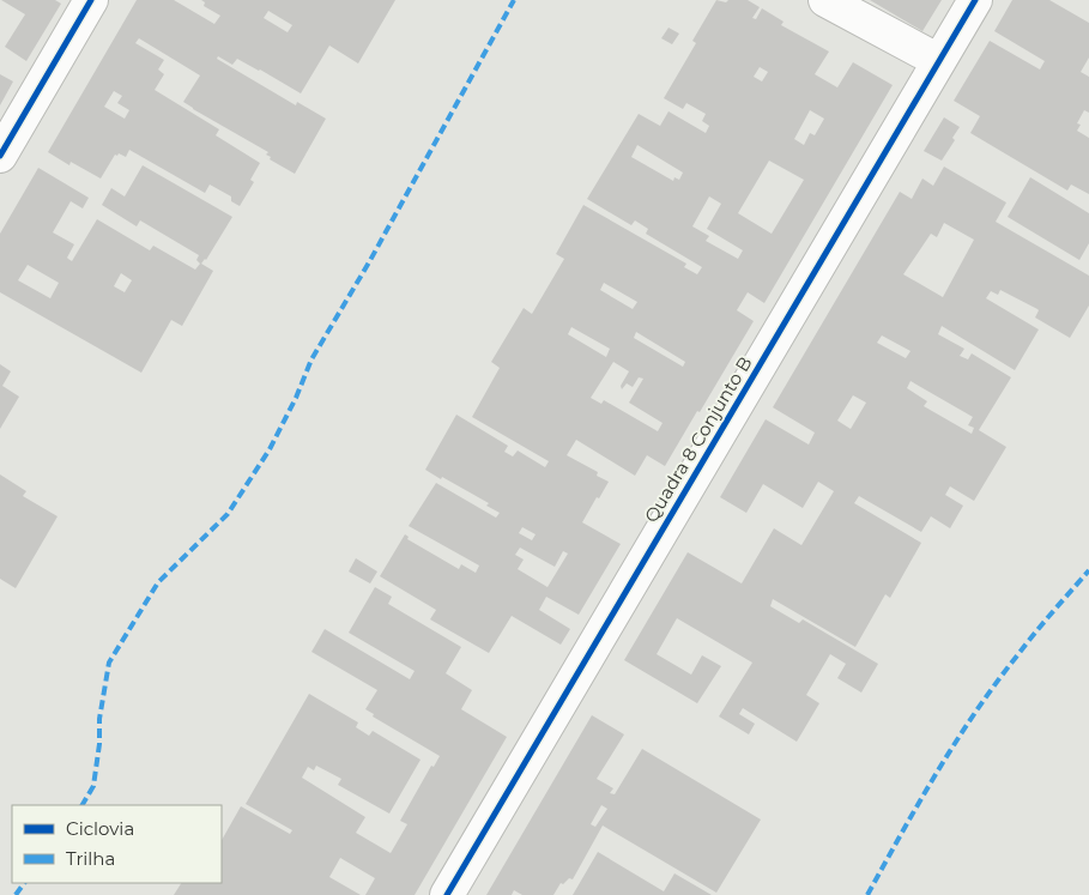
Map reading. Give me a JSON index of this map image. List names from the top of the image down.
{
  "streets": {
    "street": ["Quadra 8 Conjunto B"]
  },
  "legend": ["Ciclovia", "Trilha"]
}
